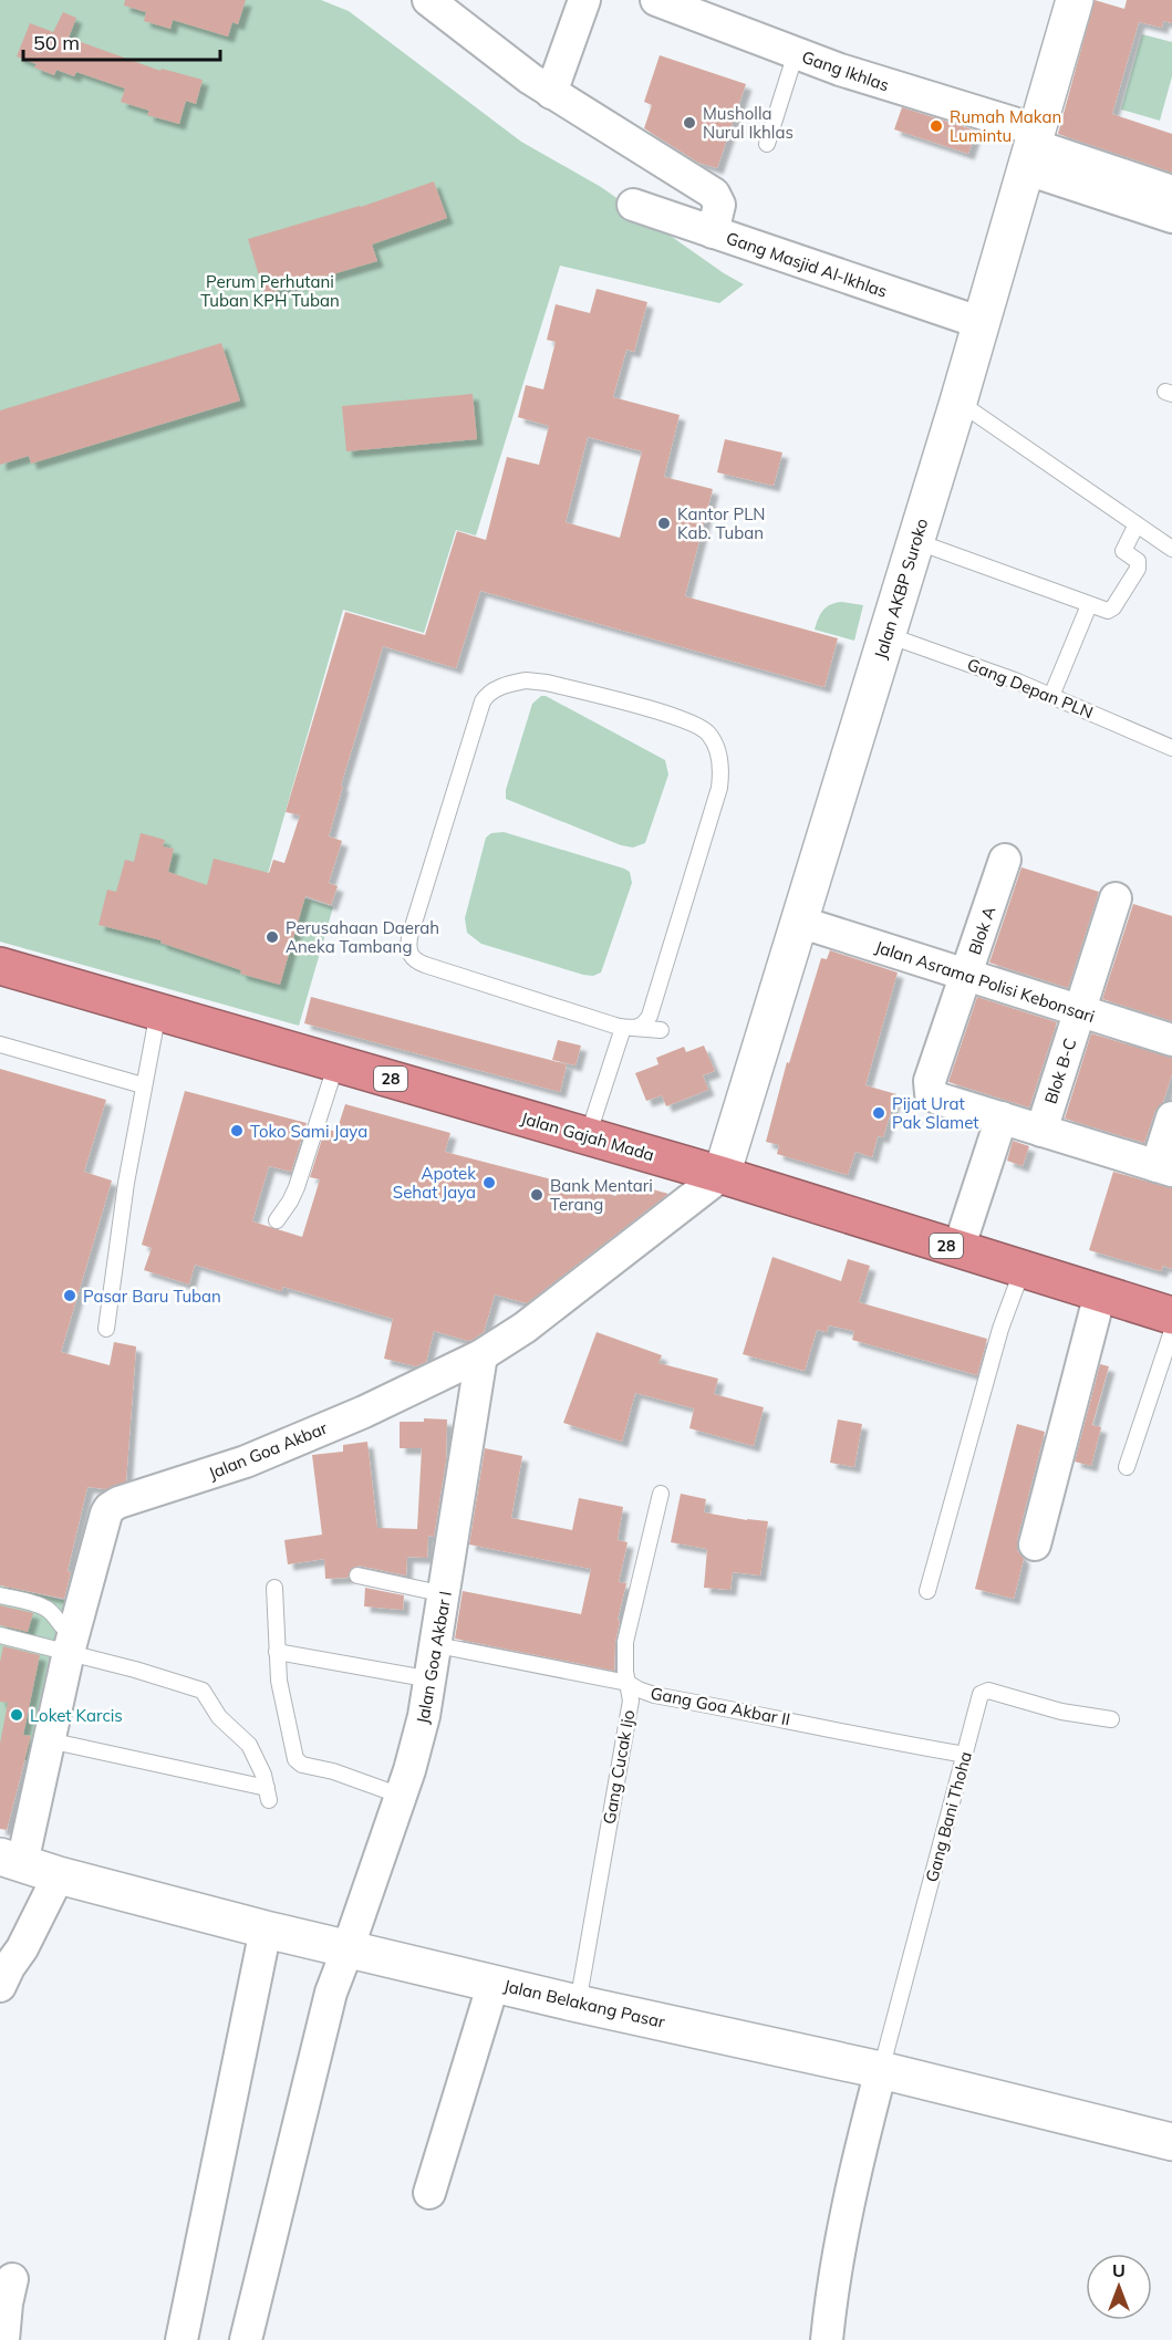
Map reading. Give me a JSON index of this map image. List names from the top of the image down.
{
  "streets": {
    "highway": ["28", "Jalan Gajah Mada"],
    "street": [
      "Gang Ikhlas",
      "Gang Masjid Al-Ikhlas",
      "Jalan AKBP Suroko",
      "Blok A",
      "Jalan Asrama Polisi Kebonsari",
      "Blok B-C",
      "Jalan Goa Akbar",
      "Jalan Goa Akbar I",
      "Jalan Belakang Pasar"
    ],
    "lane": [
      "Gang Depan PLN",
      "Gang Goa Akbar II",
      "Gang Cucak Ijo",
      "Gang Bani Thoha"
    ]
  },
  "crossings": [
    ["Gang Ikhlas", "Jalan AKBP Suroko"],
    ["Gang Masjid Al-Ikhlas", "Jalan AKBP Suroko"],
    ["Jalan AKBP Suroko", "Gang Depan PLN"],
    ["Jalan AKBP Suroko", "Jalan Asrama Polisi Kebonsari"],
    ["Jalan AKBP Suroko", "Jalan Gajah Mada"],
    ["Jalan AKBP Suroko", "Jalan Goa Akbar"],
    ["Blok A", "Jalan Asrama Polisi Kebonsari"],
    ["Jalan Asrama Polisi Kebonsari", "Blok B-C"],
    ["Jalan Gajah Mada", "Jalan Goa Akbar"],
    ["Jalan Goa Akbar", "Jalan Goa Akbar I"],
    ["Jalan Goa Akbar", "Jalan Belakang Pasar"],
    ["Jalan Goa Akbar I", "Gang Goa Akbar II"],
    ["Jalan Goa Akbar I", "Jalan Belakang Pasar"],
    ["Gang Goa Akbar II", "Gang Cucak Ijo"],
    ["Gang Goa Akbar II", "Gang Bani Thoha"],
    ["Gang Cucak Ijo", "Jalan Belakang Pasar"],
    ["Gang Bani Thoha", "Jalan Belakang Pasar"]
  ],
  "parks": ["Perum Perhutani Tuban KPH Tuban"],
  "places": [
    "Musholla Nurul Ikhlas",
    "Rumah Makan Lumintu",
    "Kantor PLN Kab. Tuban",
    "Perusahaan Daerah Aneka Tambang",
    "Pijat Urat Pak Slamet",
    "Toko Sami Jaya",
    "Apotek Sehat Jaya",
    "Bank Mentari Terang",
    "Pasar Baru Tuban",
    "Loket Karcis"
  ],
  "scale_bar": "50 m",
  "north": "top"
}
